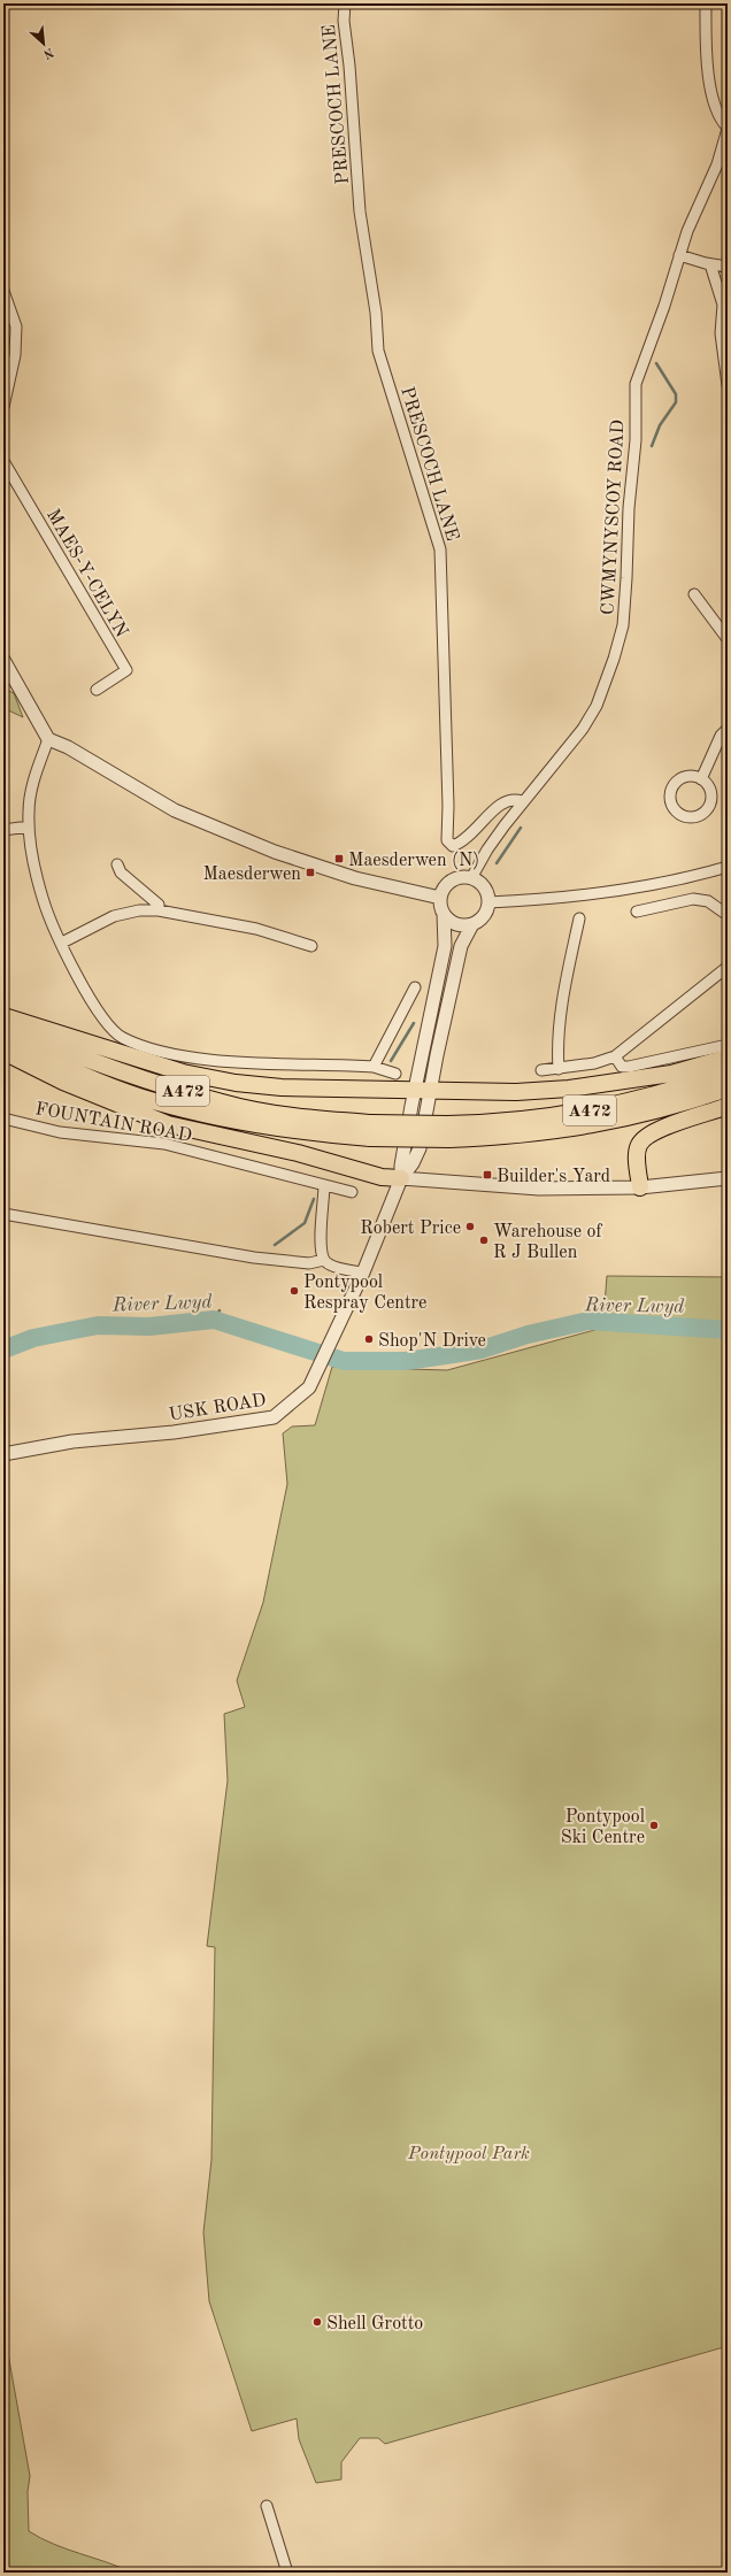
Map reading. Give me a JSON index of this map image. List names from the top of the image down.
{
  "streets": {
    "main road": ["A472"],
    "street": [
      "PRESCOCH LANE",
      "CWMYNYSCOY ROAD",
      "MAES-Y-CELYN",
      "FOUNTAIN ROAD",
      "USK ROAD"
    ]
  },
  "crossings": [
    ["PRESCOCH LANE", "CWMYNYSCOY ROAD"]
  ],
  "water": ["River Lwyd"],
  "parks": ["Pontypool Park"],
  "places": {
    "transit": ["Maesderwen (N)", "Maesderwen", "Builder's Yard"],
    "other": [
      "Robert Price",
      "Warehouse of R J Bullen",
      "Pontypool Respray Centre",
      "Shop'N Drive",
      "Pontypool Ski Centre",
      "Shell Grotto"
    ]
  },
  "north": "bottom right"
}
